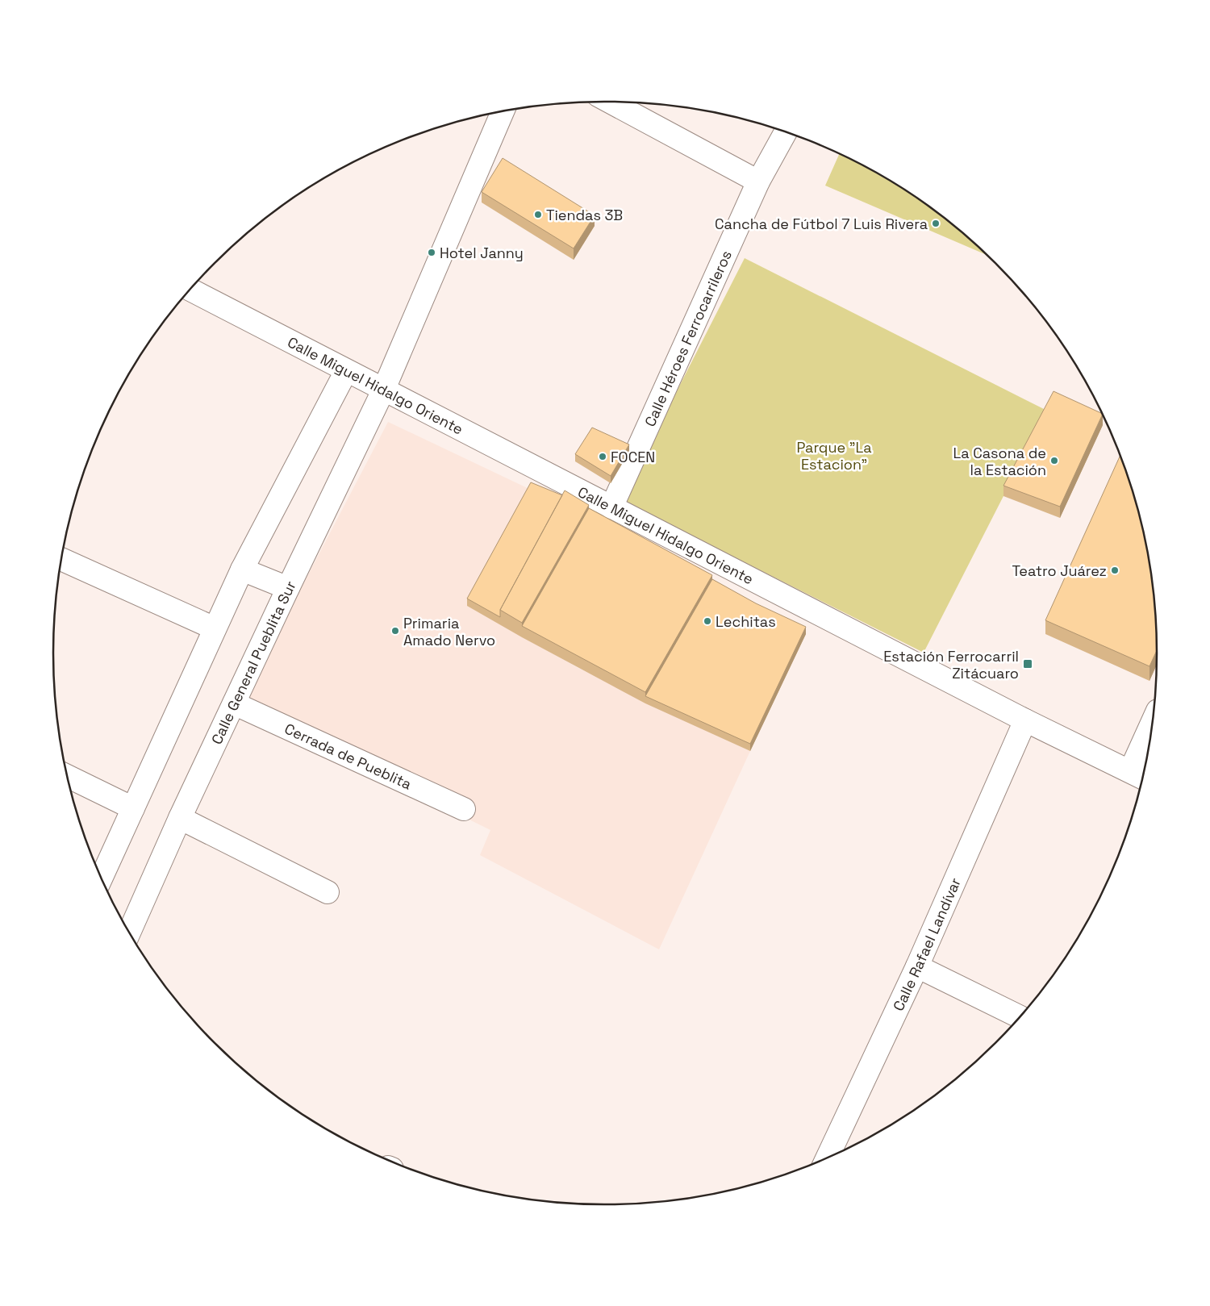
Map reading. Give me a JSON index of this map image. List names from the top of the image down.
{
  "streets": {
    "street": [
      "Calle Héroes Ferrocarrileros",
      "Calle Miguel Hidalgo Oriente",
      "Calle General Pueblita Sur",
      "Cerrada de Pueblita",
      "Calle Rafael Landívar"
    ]
  },
  "crossings": [
    ["Calle Héroes Ferrocarrileros", "Calle Miguel Hidalgo Oriente"],
    ["Calle Miguel Hidalgo Oriente", "Calle General Pueblita Sur"],
    ["Calle Miguel Hidalgo Oriente", "Calle Rafael Landívar"],
    ["Calle General Pueblita Sur", "Cerrada de Pueblita"]
  ],
  "parks": ["Parque \"La Estacion\""],
  "places": {
    "other": [
      "Tiendas 3B",
      "Cancha de Fútbol 7 Luis Rivera",
      "Hotel Janny",
      "FOCEN",
      "La Casona de la Estación",
      "Teatro Juárez",
      "Lechitas",
      "Primaria Amado Nervo"
    ],
    "transit": ["Estación Ferrocarril Zitácuaro"]
  }
}
